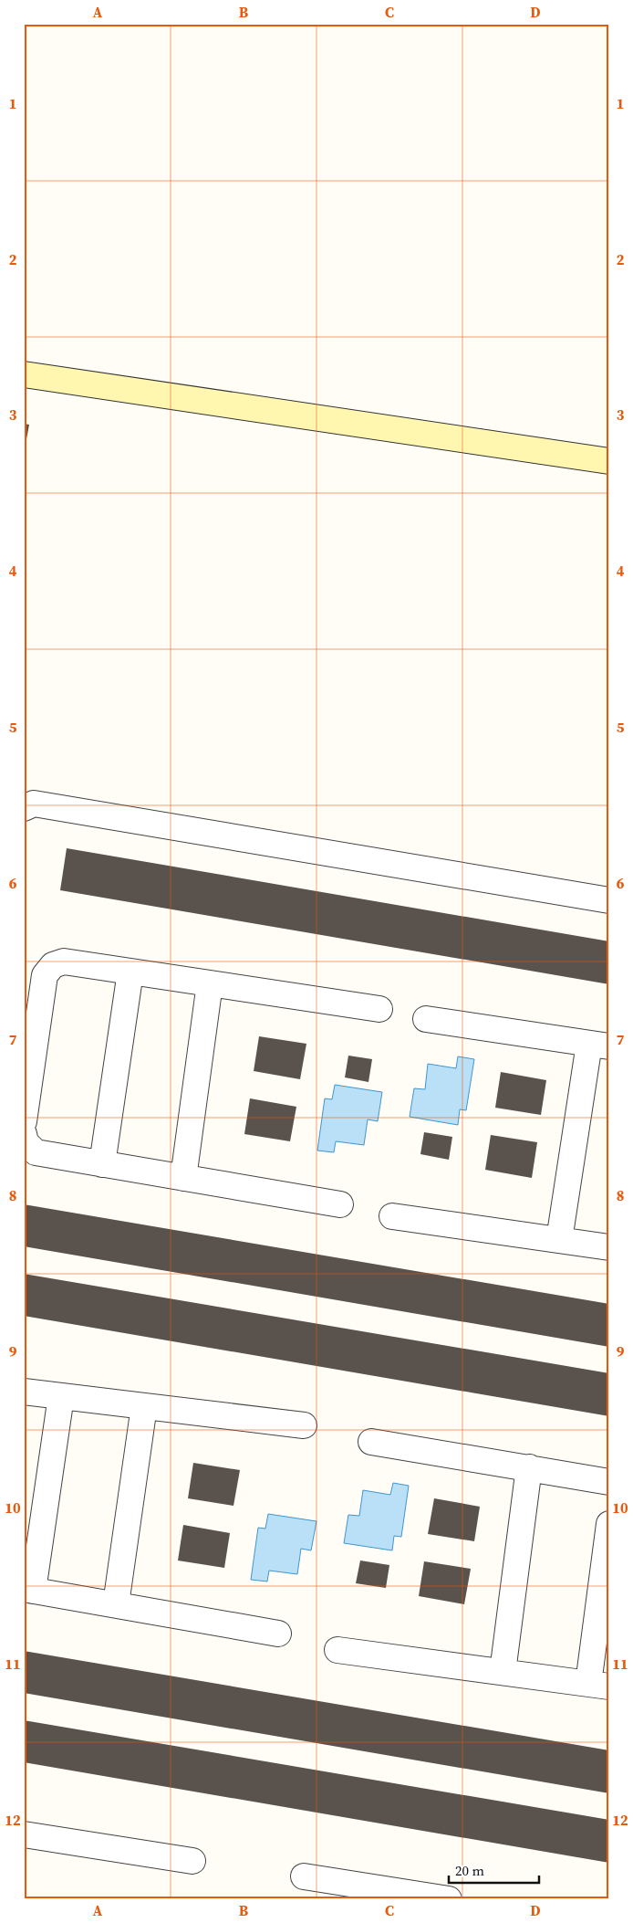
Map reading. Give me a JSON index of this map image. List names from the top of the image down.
{
  "scale_bar": "20 m",
  "grid": {
    "columns": [
      "A",
      "B",
      "C",
      "D"
    ],
    "rows": [
      "1",
      "2",
      "3",
      "4",
      "5",
      "6",
      "7",
      "8",
      "9",
      "10",
      "11",
      "12"
    ]
  }
}
